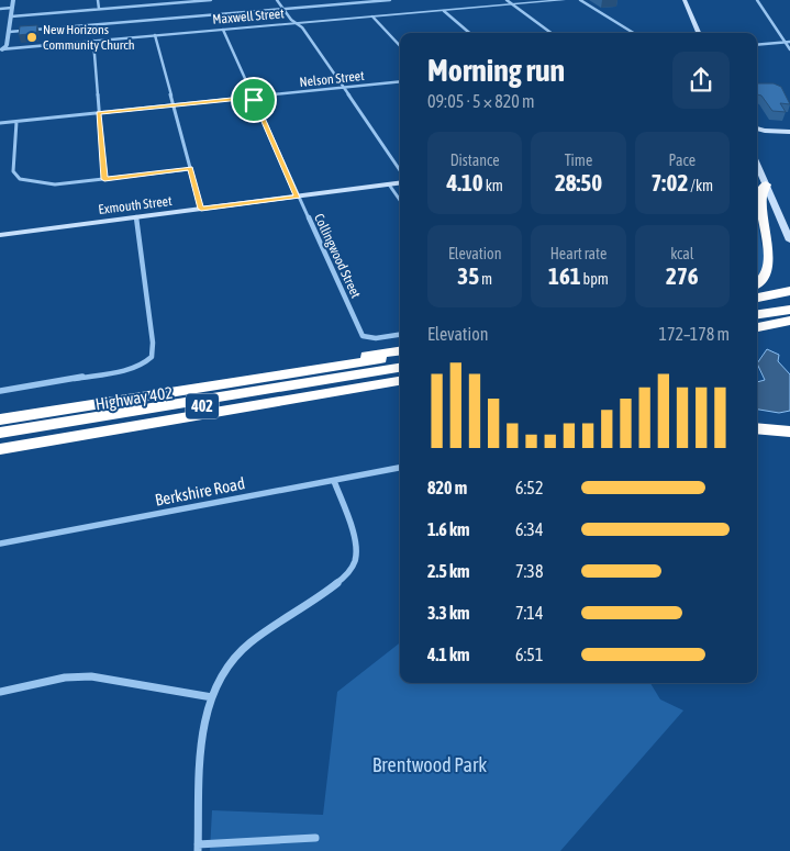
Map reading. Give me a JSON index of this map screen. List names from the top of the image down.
{
  "streets": {
    "highway": ["Highway 402", "402"],
    "main road": ["Exmouth Street"],
    "street": [
      "Maxwell Street",
      "Nelson Street",
      "Collingwood Street",
      "Berkshire Road"
    ]
  },
  "crossings": [
    ["Maxwell Street", "Collingwood Street"],
    ["Nelson Street", "Collingwood Street"],
    ["Exmouth Street", "Collingwood Street"]
  ],
  "parks": ["Brentwood Park"],
  "places": ["New Horizons Community Church"],
  "page": {
    "heading": ["Morning run", "09:05 · 5 × 820 m"],
    "stats": [
      ["Distance", "4.10 km"],
      ["Time", "28:50"],
      ["Pace", "7:02 /km"],
      ["Elevation", "35 m"],
      ["Heart rate", "161 bpm"],
      ["kcal", "276"]
    ],
    "chart": ["Elevation", "172–178 m"],
    "list": [
      {
        "name": "820 m",
        "note": "6:52"
      },
      {
        "name": "1.6 km",
        "note": "6:34"
      },
      {
        "name": "2.5 km",
        "note": "7:38"
      },
      {
        "name": "3.3 km",
        "note": "7:14"
      },
      {
        "name": "4.1 km",
        "note": "6:51"
      }
    ]
  }
}
